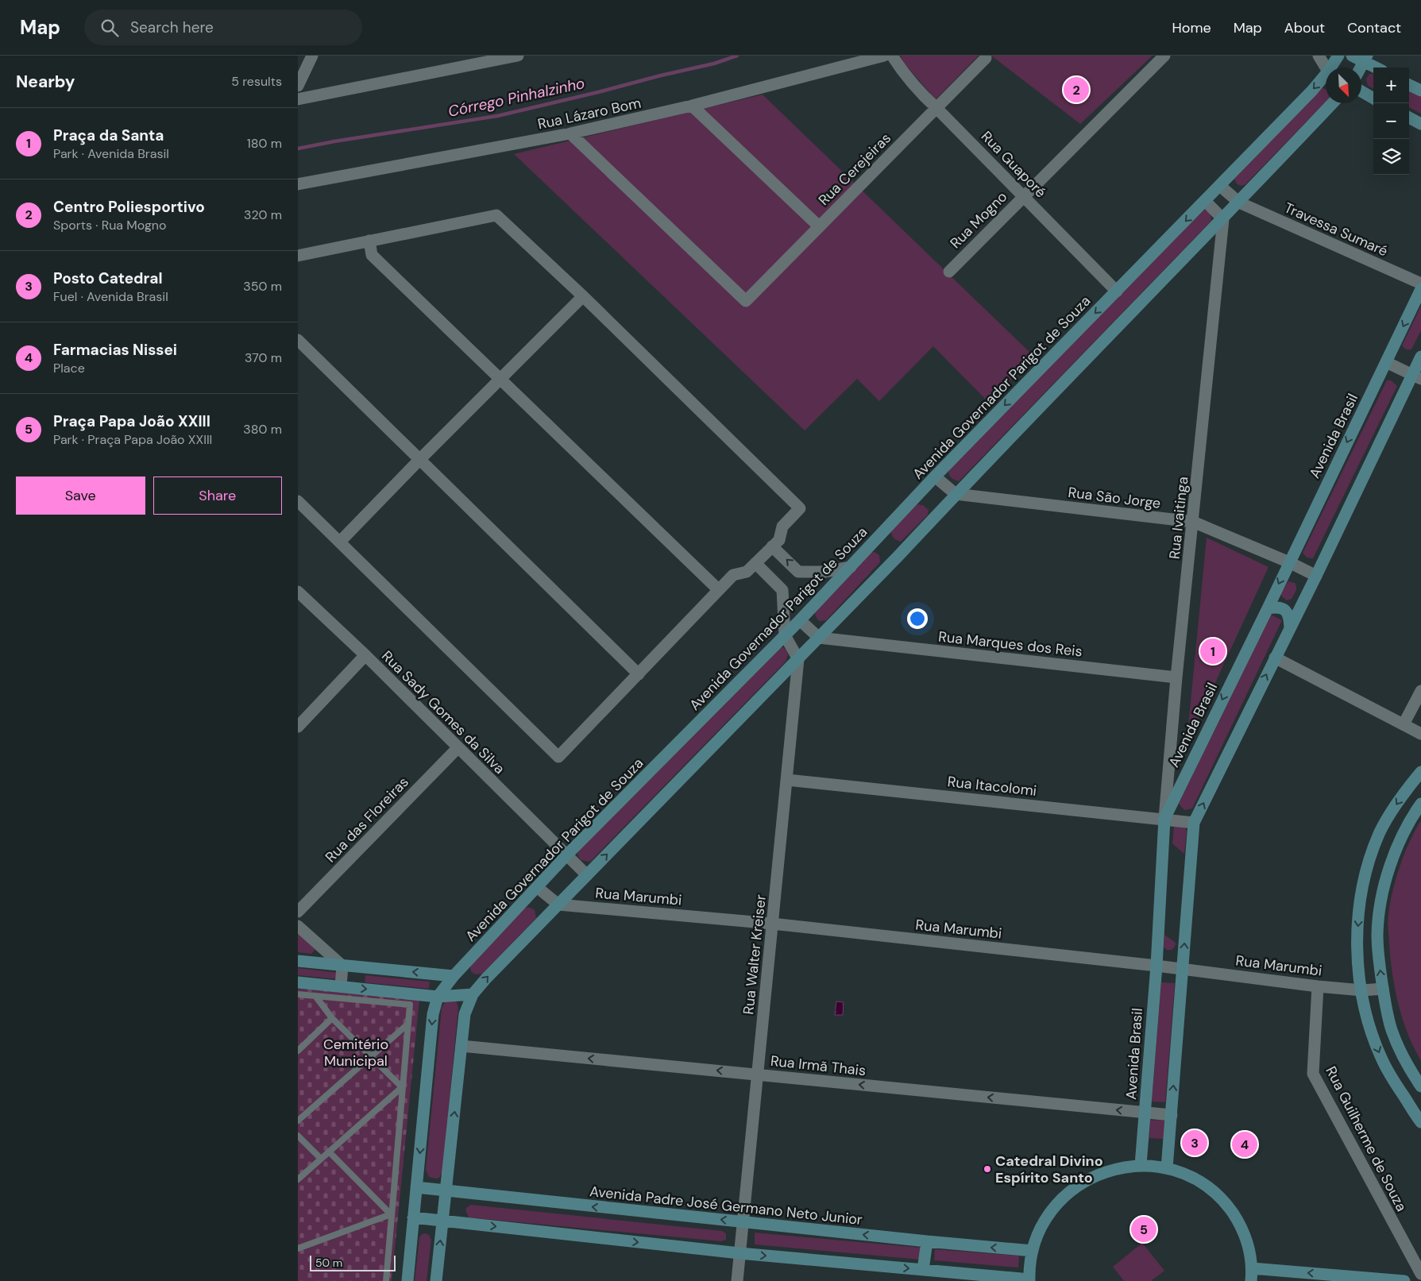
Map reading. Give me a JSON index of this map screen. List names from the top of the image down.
{
  "streets": {
    "street": [
      "Rua Lázaro Bom",
      "Rua Guaporé",
      "Rua Cerejeiras",
      "Rua Mogno",
      "Travessa Sumaré",
      "Avenida Governador Parigot de Souza",
      "Avenida Brasil",
      "Rua São Jorge",
      "Rua Ivaitinga",
      "Rua Marques dos Reis",
      "Rua Sady Gomes da Silva",
      "Rua Itacolomi",
      "Rua das Floreiras",
      "Rua Marumbi",
      "Rua Walter Kreiser",
      "Rua Irmã Thais",
      "Rua Guilherme de Souza",
      "Avenida Padre José Germano Neto Junior"
    ]
  },
  "crossings": [
    ["Rua Lázaro Bom", "Rua Cerejeiras"],
    ["Rua Guaporé", "Rua Cerejeiras"],
    ["Rua Guaporé", "Rua Mogno"],
    ["Rua Guaporé", "Avenida Governador Parigot de Souza"],
    ["Travessa Sumaré", "Avenida Governador Parigot de Souza"],
    ["Avenida Governador Parigot de Souza", "Rua Sady Gomes da Silva"],
    ["Avenida Governador Parigot de Souza", "Avenida Padre José Germano Neto Junior"],
    ["Avenida Brasil", "Rua São Jorge"],
    ["Avenida Brasil", "Rua Ivaitinga"],
    ["Avenida Brasil", "Rua Itacolomi"],
    ["Avenida Brasil", "Rua Marumbi"],
    ["Avenida Brasil", "Rua Irmã Thais"],
    ["Rua São Jorge", "Rua Ivaitinga"],
    ["Rua Ivaitinga", "Rua Marques dos Reis"],
    ["Rua Ivaitinga", "Rua Itacolomi"],
    ["Rua Sady Gomes da Silva", "Rua das Floreiras"],
    ["Rua Itacolomi", "Rua Walter Kreiser"],
    ["Rua Marumbi", "Rua Walter Kreiser"],
    ["Rua Marumbi", "Rua Guilherme de Souza"],
    ["Rua Walter Kreiser", "Rua Irmã Thais"],
    ["Rua Walter Kreiser", "Avenida Padre José Germano Neto Junior"]
  ],
  "one_way": ["Rua Irmã Thais"],
  "water": ["Córrego Pinhalzinho"],
  "parks": ["Cemitério Municipal"],
  "places": ["Catedral Divino Espírito Santo"],
  "scale_bar": "50 m",
  "north": "bottom right",
  "page": {
    "header": "Map",
    "search": "Search here",
    "nav": [
      "Home",
      "Map",
      "About",
      "Contact"
    ],
    "heading": ["Nearby", "5 results"],
    "map_buttons": ["+", "−"],
    "pins": [
      "2",
      "1",
      "3",
      "4",
      "5"
    ],
    "list": [
      {
        "mark": "1",
        "name": "Praça da Santa",
        "note": "Park · Avenida Brasil",
        "value": "180 m"
      },
      {
        "mark": "2",
        "name": "Centro Poliesportivo",
        "note": "Sports · Rua Mogno",
        "value": "320 m"
      },
      {
        "mark": "3",
        "name": "Posto Catedral",
        "note": "Fuel · Avenida Brasil",
        "value": "350 m"
      },
      {
        "mark": "4",
        "name": "Farmacias Nissei",
        "note": "Place",
        "value": "370 m"
      },
      {
        "mark": "5",
        "name": "Praça Papa João XXIII",
        "note": "Park · Praça Papa João XXIII",
        "value": "380 m"
      }
    ],
    "buttons": ["Save", "Share"],
    "scale": "50 m"
  }
}
